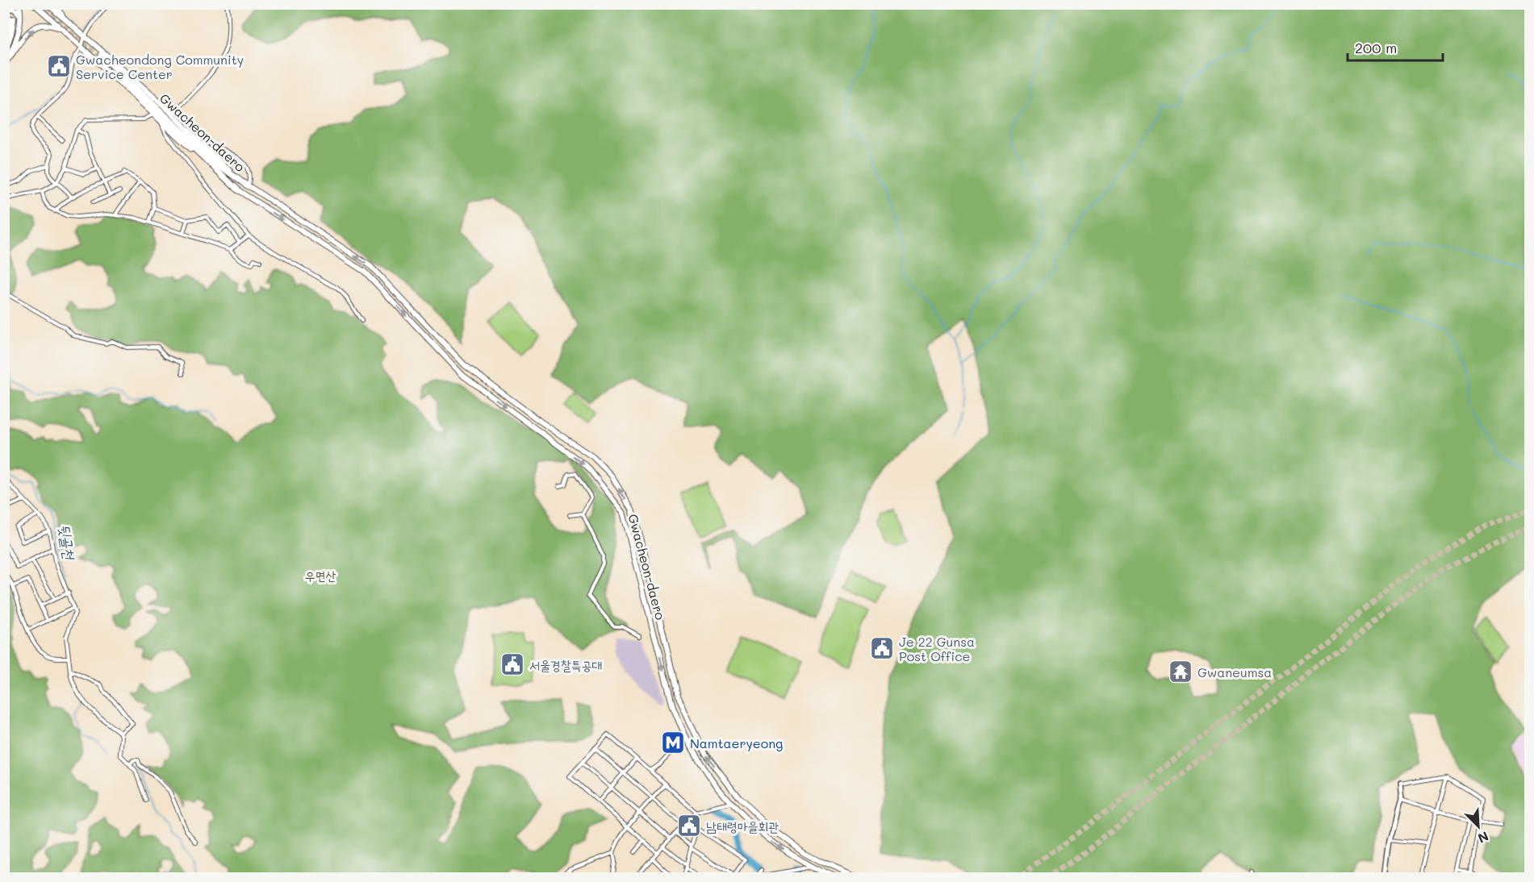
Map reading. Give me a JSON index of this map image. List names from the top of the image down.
{
  "streets": {
    "highway": ["Gwacheon-daero"]
  },
  "water": ["뒷골천"],
  "parks": ["우면산"],
  "places": {
    "public building": [
      "Gwacheondong Community Service Center",
      "Je 22 Gunsa Post Office",
      "서울경찰특공대",
      "남태령마을회관"
    ],
    "temple": ["Gwaneumsa"],
    "metro station": ["Namtaeryeong"]
  },
  "scale_bar": "200 m",
  "north": "bottom right"
}
